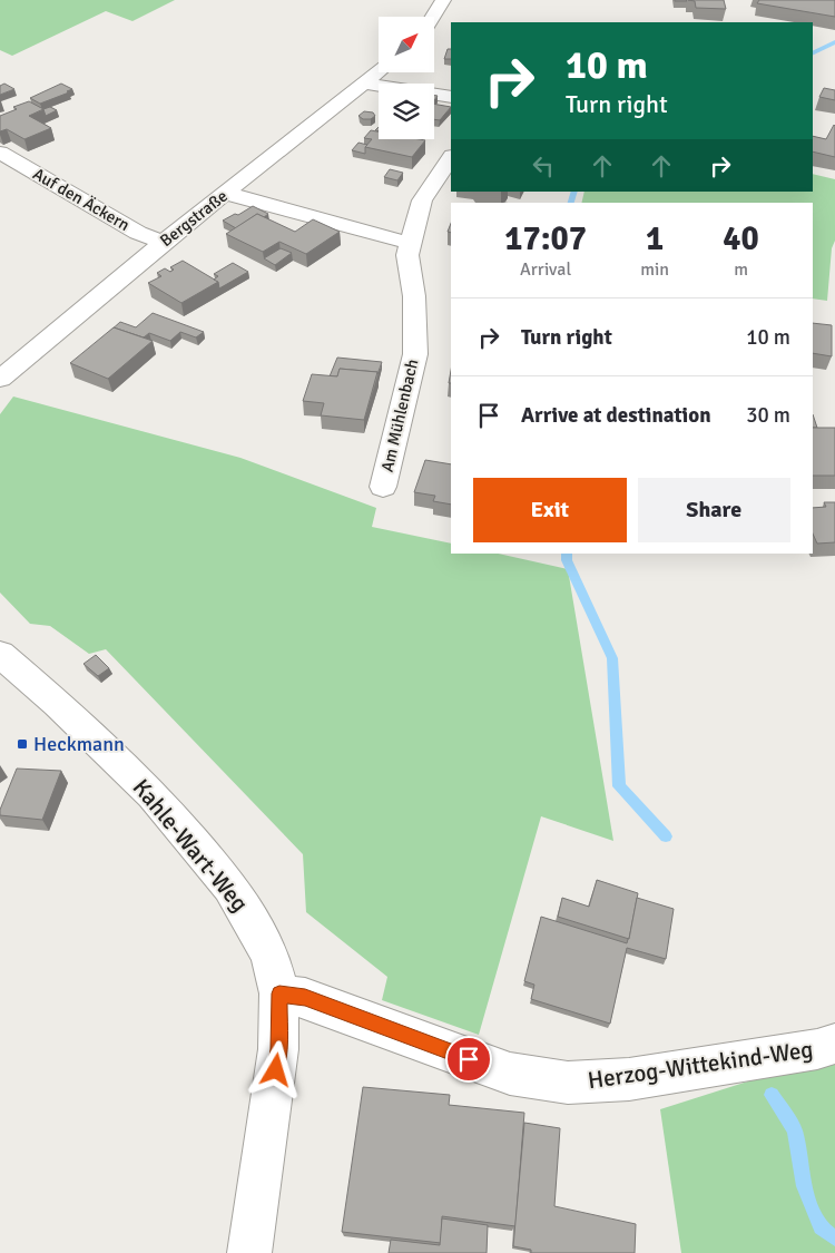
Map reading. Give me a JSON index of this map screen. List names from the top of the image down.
{
  "streets": {
    "street": [
      "Auf den Äckern",
      "Bergstraße",
      "Am Mühlenbach",
      "Kahle-Wart-Weg",
      "Herzog-Wittekind-Weg"
    ]
  },
  "crossings": [
    ["Auf den Äckern", "Bergstraße"],
    ["Kahle-Wart-Weg", "Herzog-Wittekind-Weg"]
  ],
  "places": {
    "transit": ["Heckmann"]
  },
  "north": "top right",
  "page": {
    "turn": ["10 m", "Turn right"],
    "eta": [
      "17:07",
      "Arrival",
      "1",
      "min",
      "40",
      "m"
    ],
    "list": [
      {
        "name": "Turn right",
        "value": "10 m"
      },
      {
        "name": "Arrive at destination",
        "value": "30 m"
      }
    ],
    "buttons": ["Exit", "Share"]
  }
}
